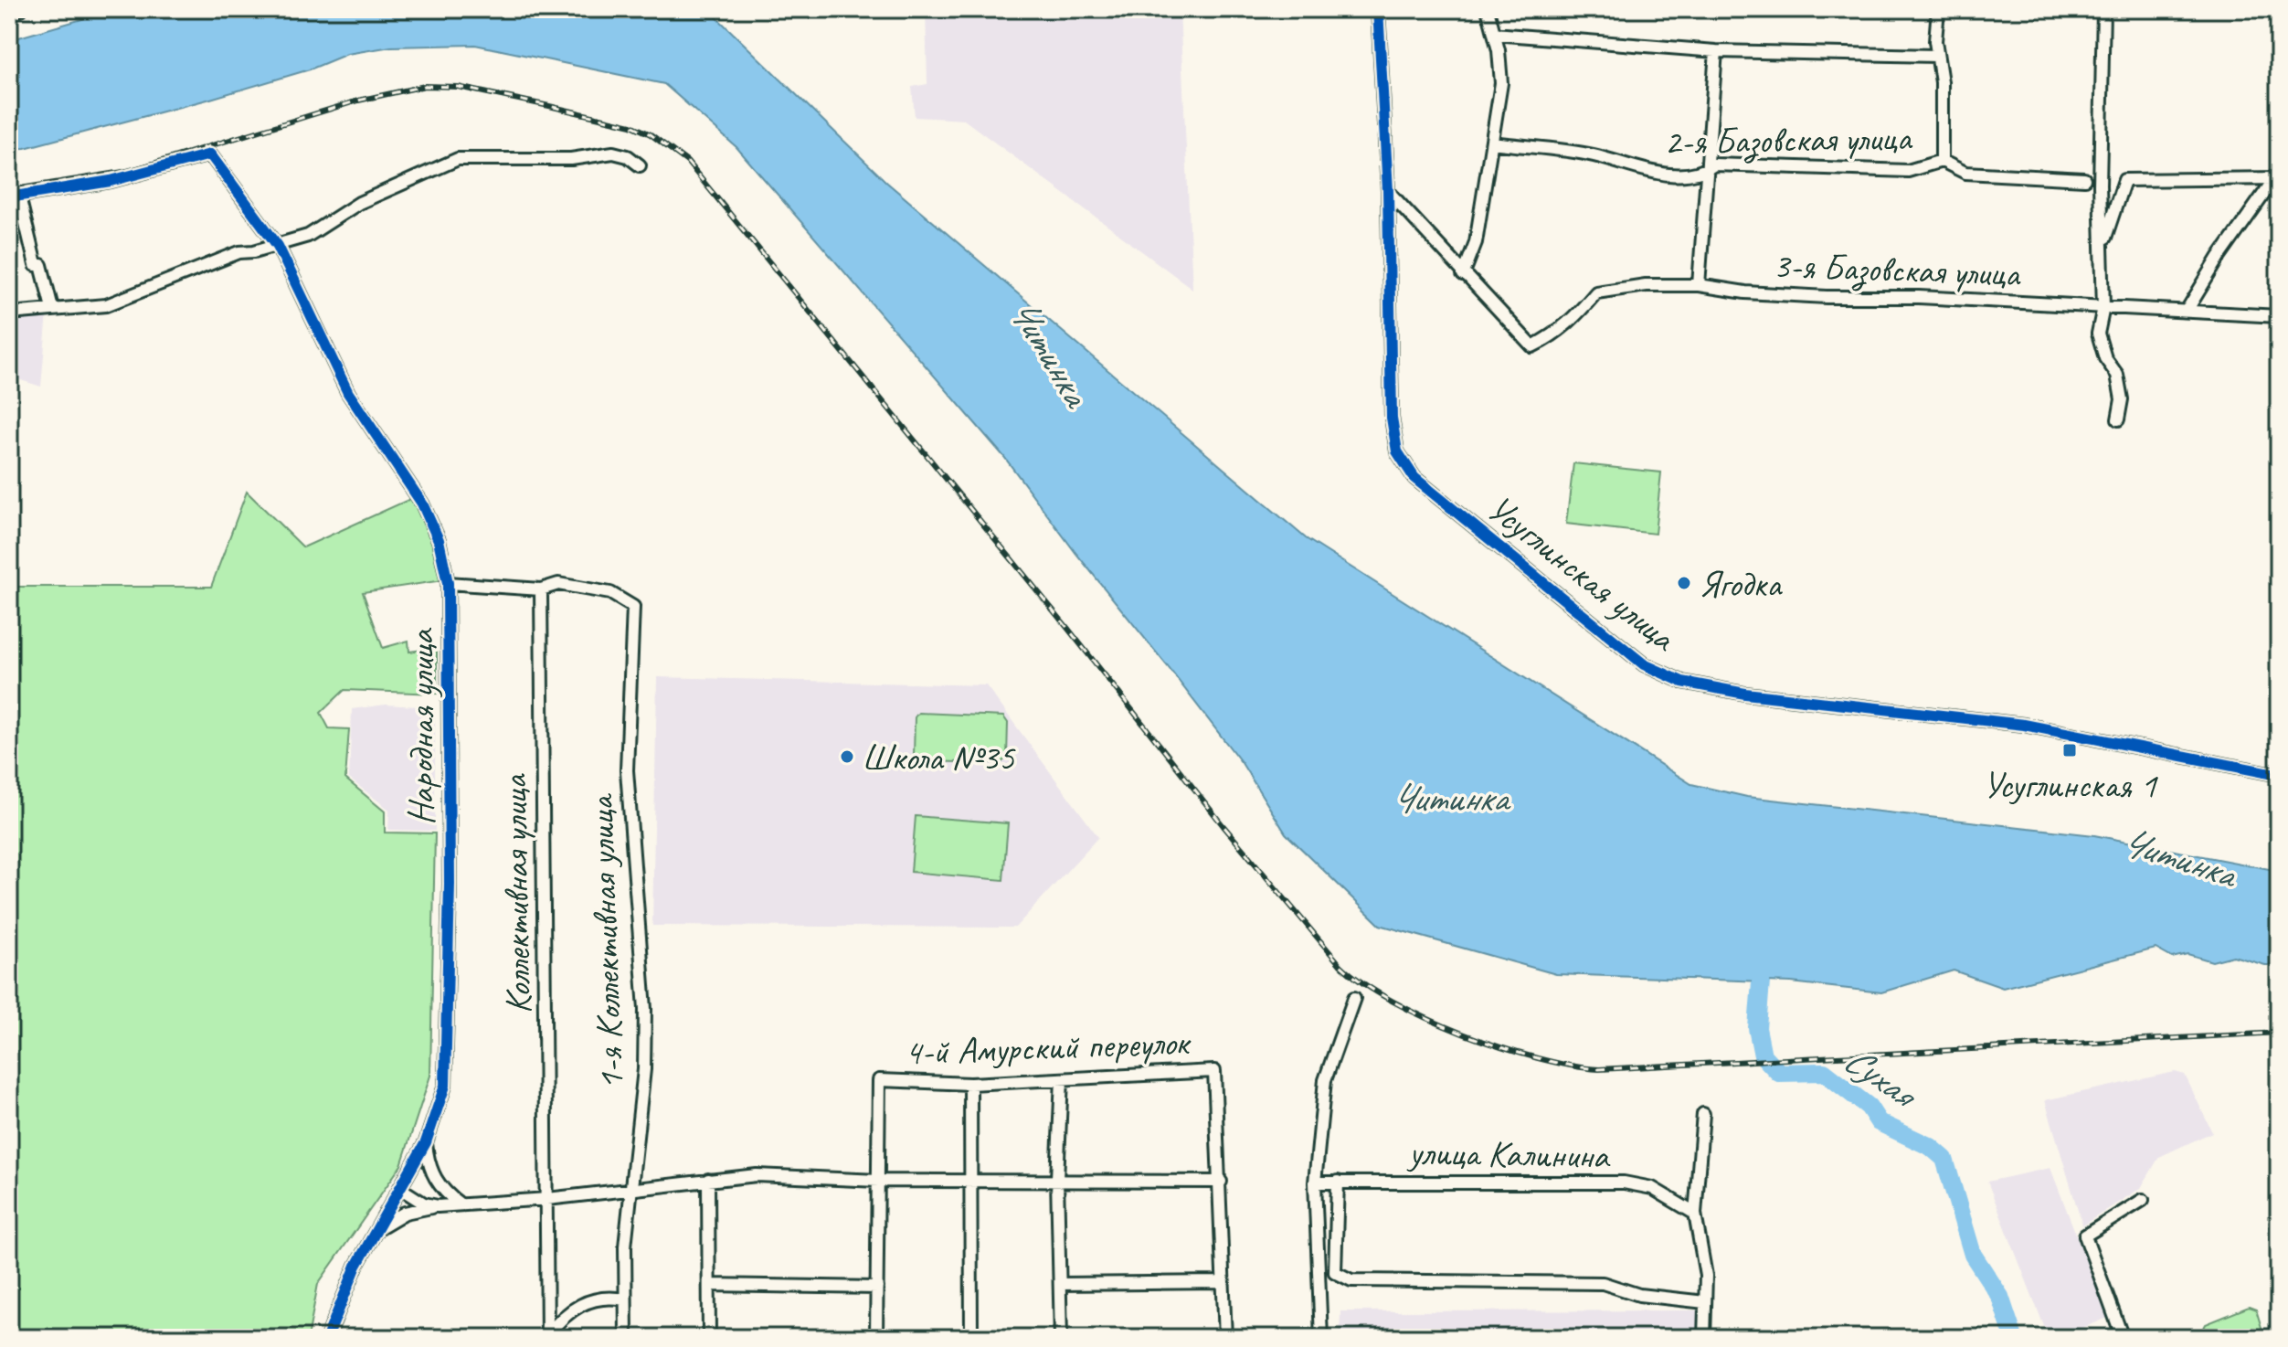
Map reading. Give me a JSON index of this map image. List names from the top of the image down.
{
  "streets": {
    "street": [
      "2-я Базовская улица",
      "3-я Базовская улица",
      "Усуглинская улица",
      "Народная улица",
      "Коллективная улица",
      "1-я Коллективная улица",
      "4-й Амурский переулок",
      "улица Калинина"
    ]
  },
  "crossings": [
    ["Коллективная улица", "1-я Коллективная улица"]
  ],
  "water": ["Читинка", "Сухая"],
  "places": {
    "other": ["Ягодка", "Школа №35"],
    "transit": ["Усуглинская 1"]
  }
}
